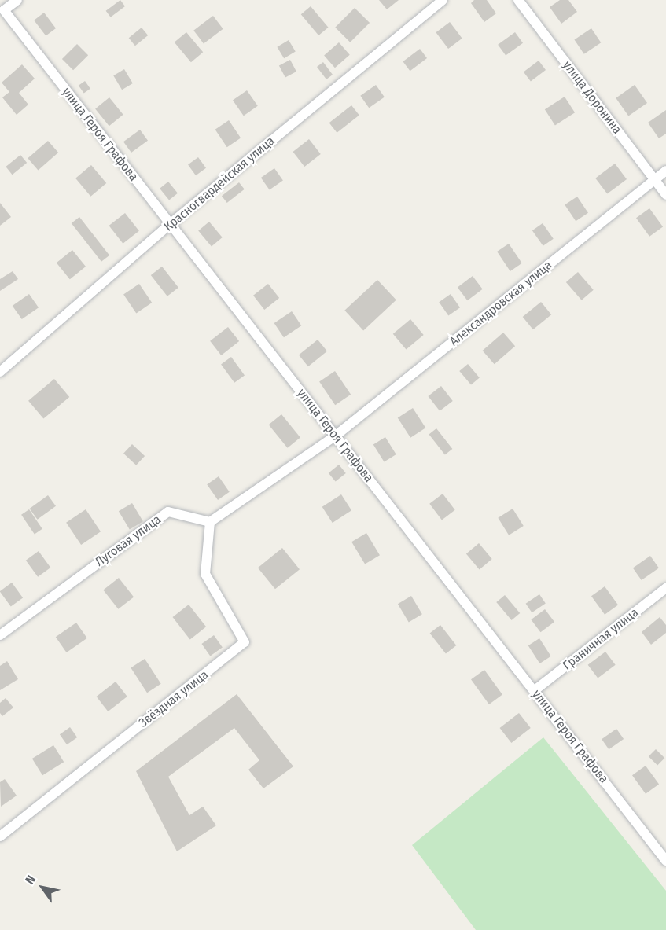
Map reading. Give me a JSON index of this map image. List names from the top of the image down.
{
  "streets": {
    "street": [
      "улица Доронина",
      "улица Героя Графова",
      "Красногвардейская улица",
      "Александровская улица",
      "Луговая улица",
      "Граничная улица",
      "Звёздная улица"
    ]
  },
  "crossings": [
    ["улица Доронина", "Александровская улица"],
    ["улица Героя Графова", "Красногвардейская улица"],
    ["улица Героя Графова", "Александровская улица"],
    ["улица Героя Графова", "Граничная улица"],
    ["Луговая улица", "Звёздная улица"]
  ],
  "north": "top left"
}
